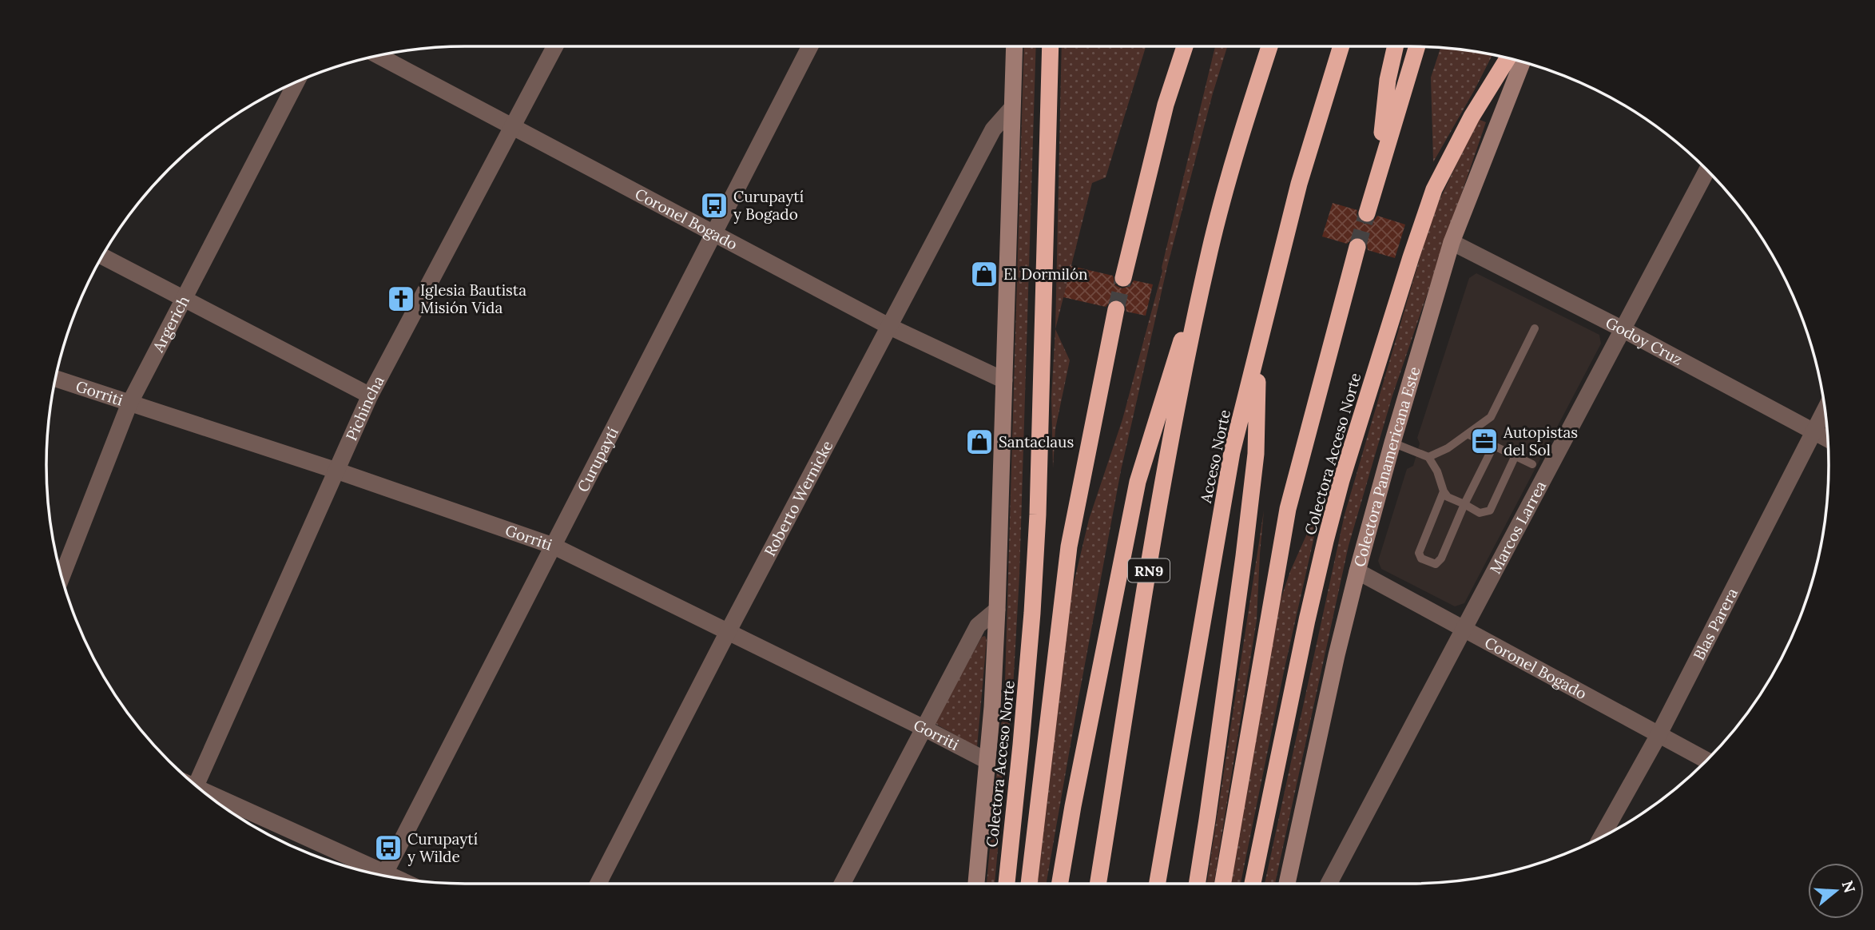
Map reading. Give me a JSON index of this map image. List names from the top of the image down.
{
  "streets": {
    "highway": ["Colectora Acceso Norte", "Acceso Norte", "RN9"],
    "street": [
      "Coronel Bogado",
      "Argerich",
      "Godoy Cruz",
      "Gorriti",
      "Pichincha",
      "Curupaytí",
      "Colectora Panamericana Este",
      "Roberto Wernicke",
      "Marcos Larrea",
      "Blas Parera"
    ]
  },
  "crossings": [
    ["Coronel Bogado", "Pichincha"],
    ["Coronel Bogado", "Curupaytí"],
    ["Coronel Bogado", "Colectora Panamericana Este"],
    ["Coronel Bogado", "Roberto Wernicke"],
    ["Coronel Bogado", "Marcos Larrea"],
    ["Coronel Bogado", "Blas Parera"],
    ["Argerich", "Gorriti"],
    ["Godoy Cruz", "Colectora Panamericana Este"],
    ["Godoy Cruz", "Marcos Larrea"],
    ["Godoy Cruz", "Blas Parera"],
    ["Gorriti", "Pichincha"],
    ["Gorriti", "Curupaytí"],
    ["Gorriti", "Roberto Wernicke"]
  ],
  "places": {
    "bus stop": ["Curupaytí y Bogado", "Curupaytí y Wilde"],
    "shop": ["El Dormilón", "Santaclaus"],
    "church": ["Iglesia Bautista Misión Vida"],
    "office": ["Autopistas del Sol"]
  },
  "north": "right"
}
